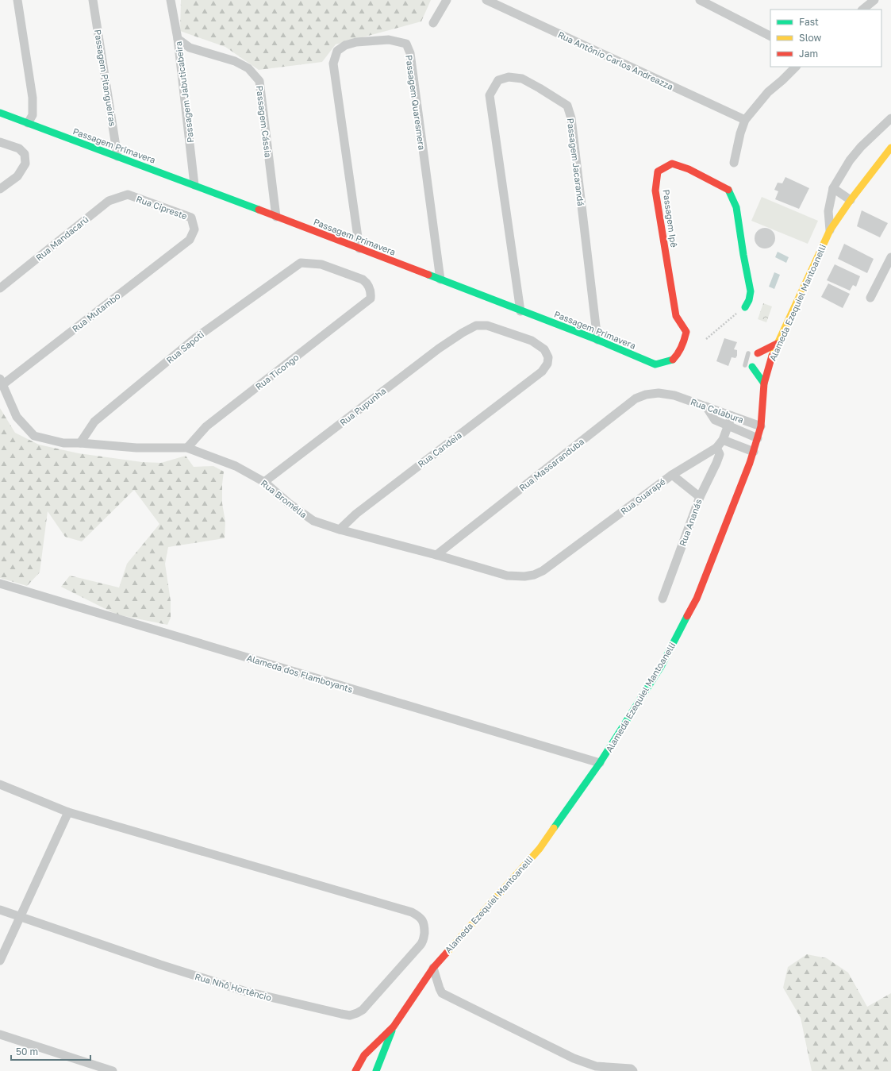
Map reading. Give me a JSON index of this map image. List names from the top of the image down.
{
  "streets": {
    "main road": ["Passagem Primavera", "Passagem Ipê", "Alameda Ezequiel Mantoanelli"],
    "street": [
      "Rua Antônio Carlos Andreazza",
      "Passagem Pitangueiras",
      "Passagem Jabuticabeira",
      "Passagem Quaresmera",
      "Passagem Cássia",
      "Passagem Jacarandá",
      "Rua Cipreste",
      "Rua Mandacarú",
      "Rua Mutambo",
      "Rua Sapoti",
      "Rua Ticongo",
      "Rua Pupunha",
      "Rua Calabura",
      "Rua Candeia",
      "Rua Massaranduba",
      "Rua Guarapé",
      "Rua Bromélia",
      "Rua Ananás",
      "Alameda dos Flamboyants",
      "Rua Nhô Hortêncio"
    ]
  },
  "crossings": [
    ["Passagem Pitangueiras", "Passagem Primavera"],
    ["Passagem Jabuticabeira", "Passagem Cássia"],
    ["Passagem Jabuticabeira", "Passagem Primavera"],
    ["Passagem Quaresmera", "Passagem Primavera"],
    ["Passagem Cássia", "Passagem Primavera"],
    ["Passagem Primavera", "Passagem Jacarandá"],
    ["Passagem Primavera", "Passagem Ipê"],
    ["Rua Cipreste", "Rua Mandacarú"],
    ["Rua Cipreste", "Rua Mutambo"],
    ["Alameda Ezequiel Mantoanelli", "Rua Calabura"],
    ["Alameda Ezequiel Mantoanelli", "Alameda dos Flamboyants"],
    ["Rua Mutambo", "Rua Bromélia"],
    ["Rua Sapoti", "Rua Ticongo"],
    ["Rua Sapoti", "Rua Bromélia"],
    ["Rua Ticongo", "Rua Bromélia"],
    ["Rua Pupunha", "Rua Candeia"],
    ["Rua Pupunha", "Rua Bromélia"],
    ["Rua Calabura", "Rua Massaranduba"],
    ["Rua Calabura", "Rua Guarapé"],
    ["Rua Candeia", "Rua Bromélia"],
    ["Rua Massaranduba", "Rua Bromélia"],
    ["Rua Guarapé", "Rua Bromélia"],
    ["Rua Guarapé", "Rua Ananás"]
  ],
  "legend": ["Fast", "Slow", "Jam"],
  "scale_bar": "50 m"
}
